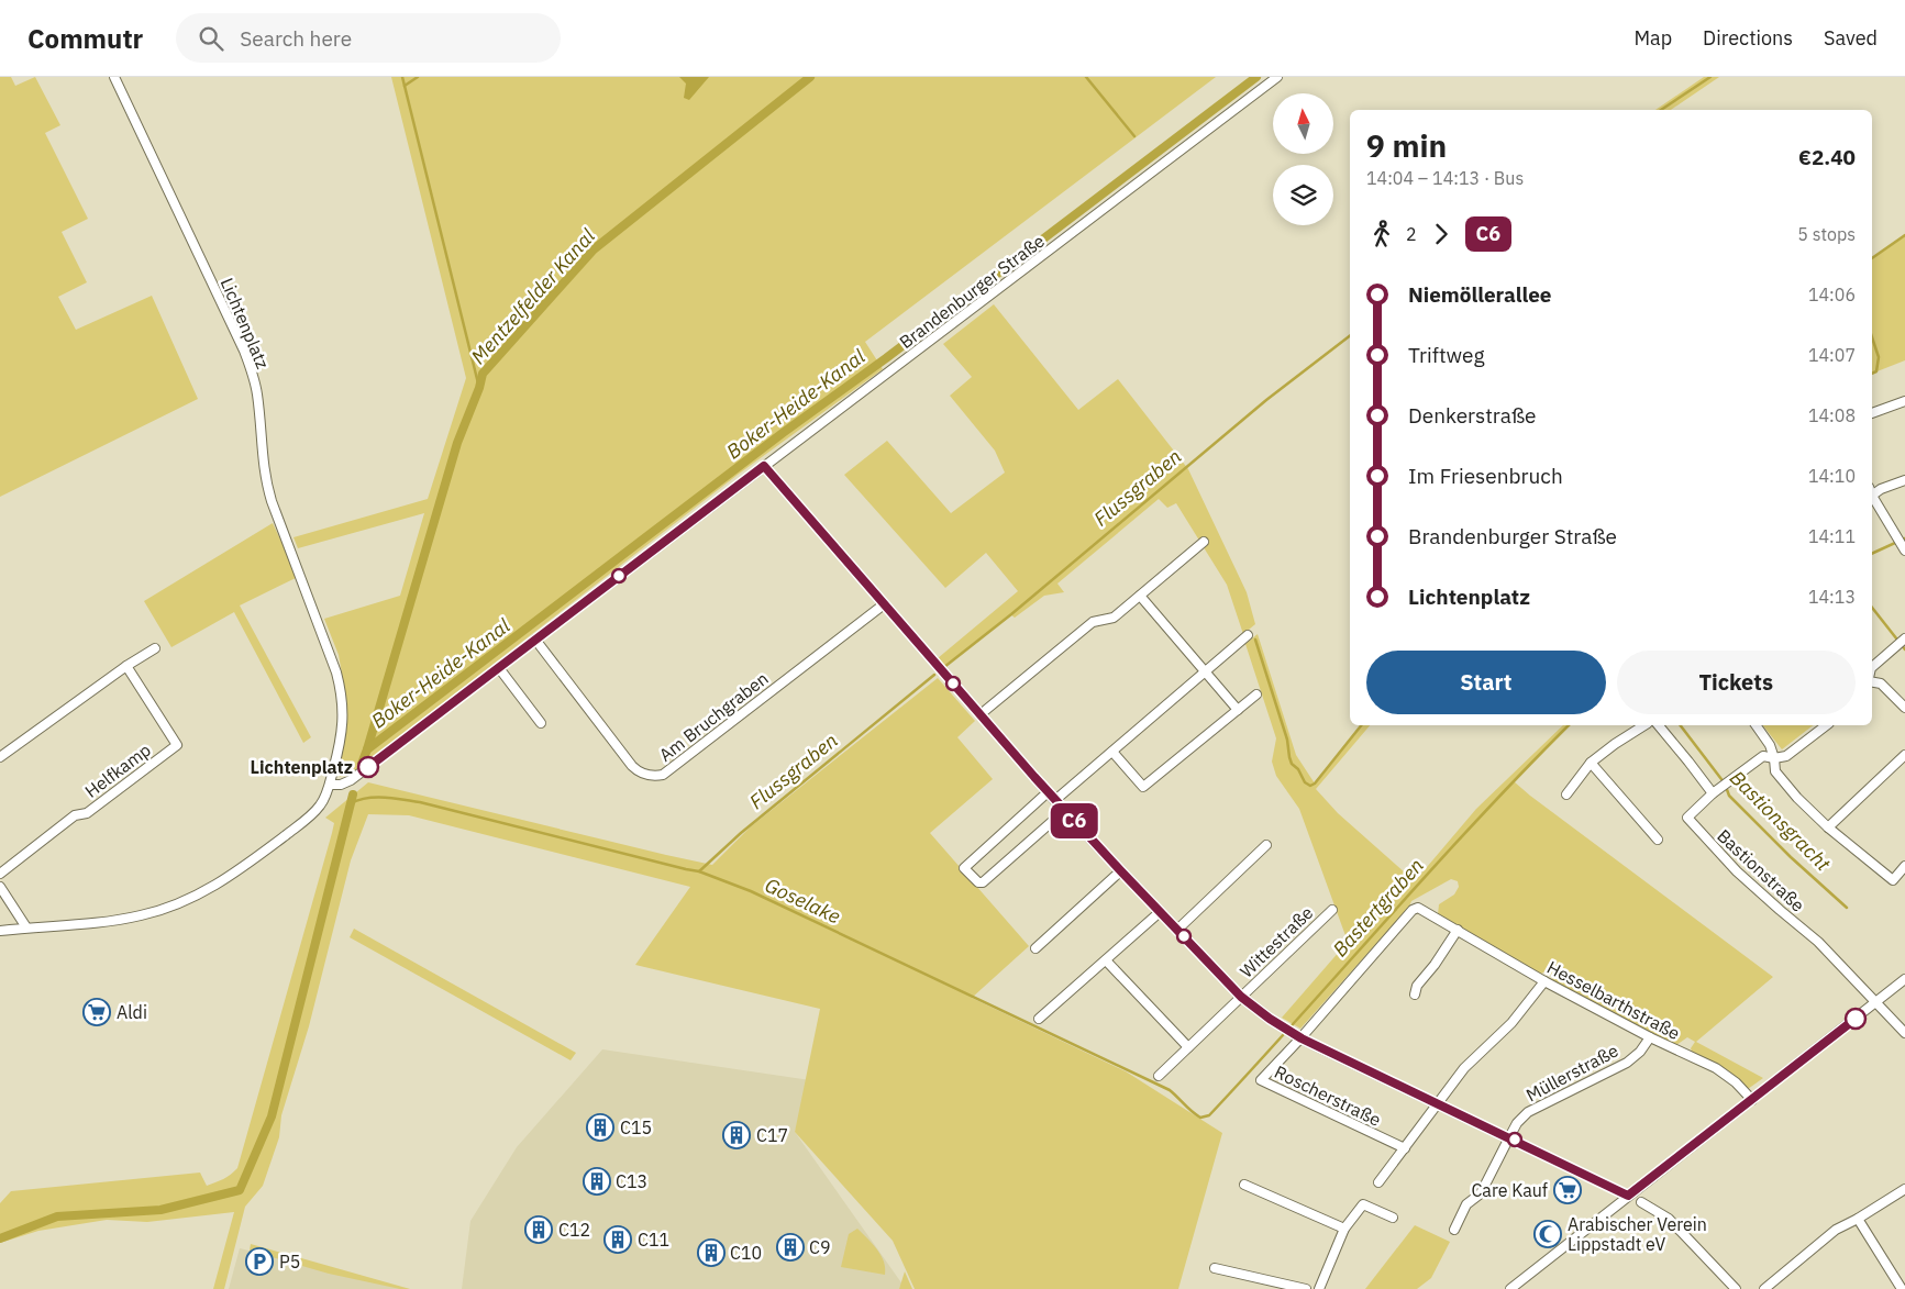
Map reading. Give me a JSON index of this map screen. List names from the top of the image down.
{
  "streets": {
    "street": [
      "Brandenburger Straße",
      "Lichtenplatz",
      "Am Bruchgraben",
      "Helfkamp",
      "Bastionstraße",
      "Wittestraße",
      "Hesselbarthstraße",
      "Müllerstraße",
      "Roscherstraße"
    ]
  },
  "crossings": [
    ["Brandenburger Straße", "Lichtenplatz"],
    ["Brandenburger Straße", "Am Bruchgraben"],
    ["Hesselbarthstraße", "Müllerstraße"],
    ["Hesselbarthstraße", "Roscherstraße"]
  ],
  "water": [
    "Mentzelfelder Kanal",
    "Boker-Heide-Kanal",
    "Flussgraben",
    "Bastionsgracht",
    "Goselake",
    "Bastertgraben"
  ],
  "places": {
    "other": ["Lichtenplatz"],
    "supermarket": ["Aldi", "Care Kauf"],
    "building": [
      "C15",
      "C17",
      "C13",
      "C12",
      "C11",
      "C9",
      "C10"
    ],
    "mosque": ["Arabischer Verein Lippstadt eV"],
    "parking": ["P5"]
  },
  "lines": ["bus line C6"],
  "north": "top",
  "page": {
    "header": "Commutr",
    "search": "Search here",
    "nav": ["Map", "Directions", "Saved"],
    "on_map": "C6",
    "heading": ["9 min", "14:04 – 14:13 · Bus", "€2.40"],
    "legs": ["2", "C6", "5 stops"],
    "list": [
      {
        "name": "Niemöllerallee",
        "value": "14:06"
      },
      {
        "name": "Triftweg",
        "value": "14:07"
      },
      {
        "name": "Denkerstraße",
        "value": "14:08"
      },
      {
        "name": "Im Friesenbruch",
        "value": "14:10"
      },
      {
        "name": "Brandenburger Straße",
        "value": "14:11"
      },
      {
        "name": "Lichtenplatz",
        "value": "14:13"
      }
    ],
    "buttons": ["Start", "Tickets"]
  }
}
